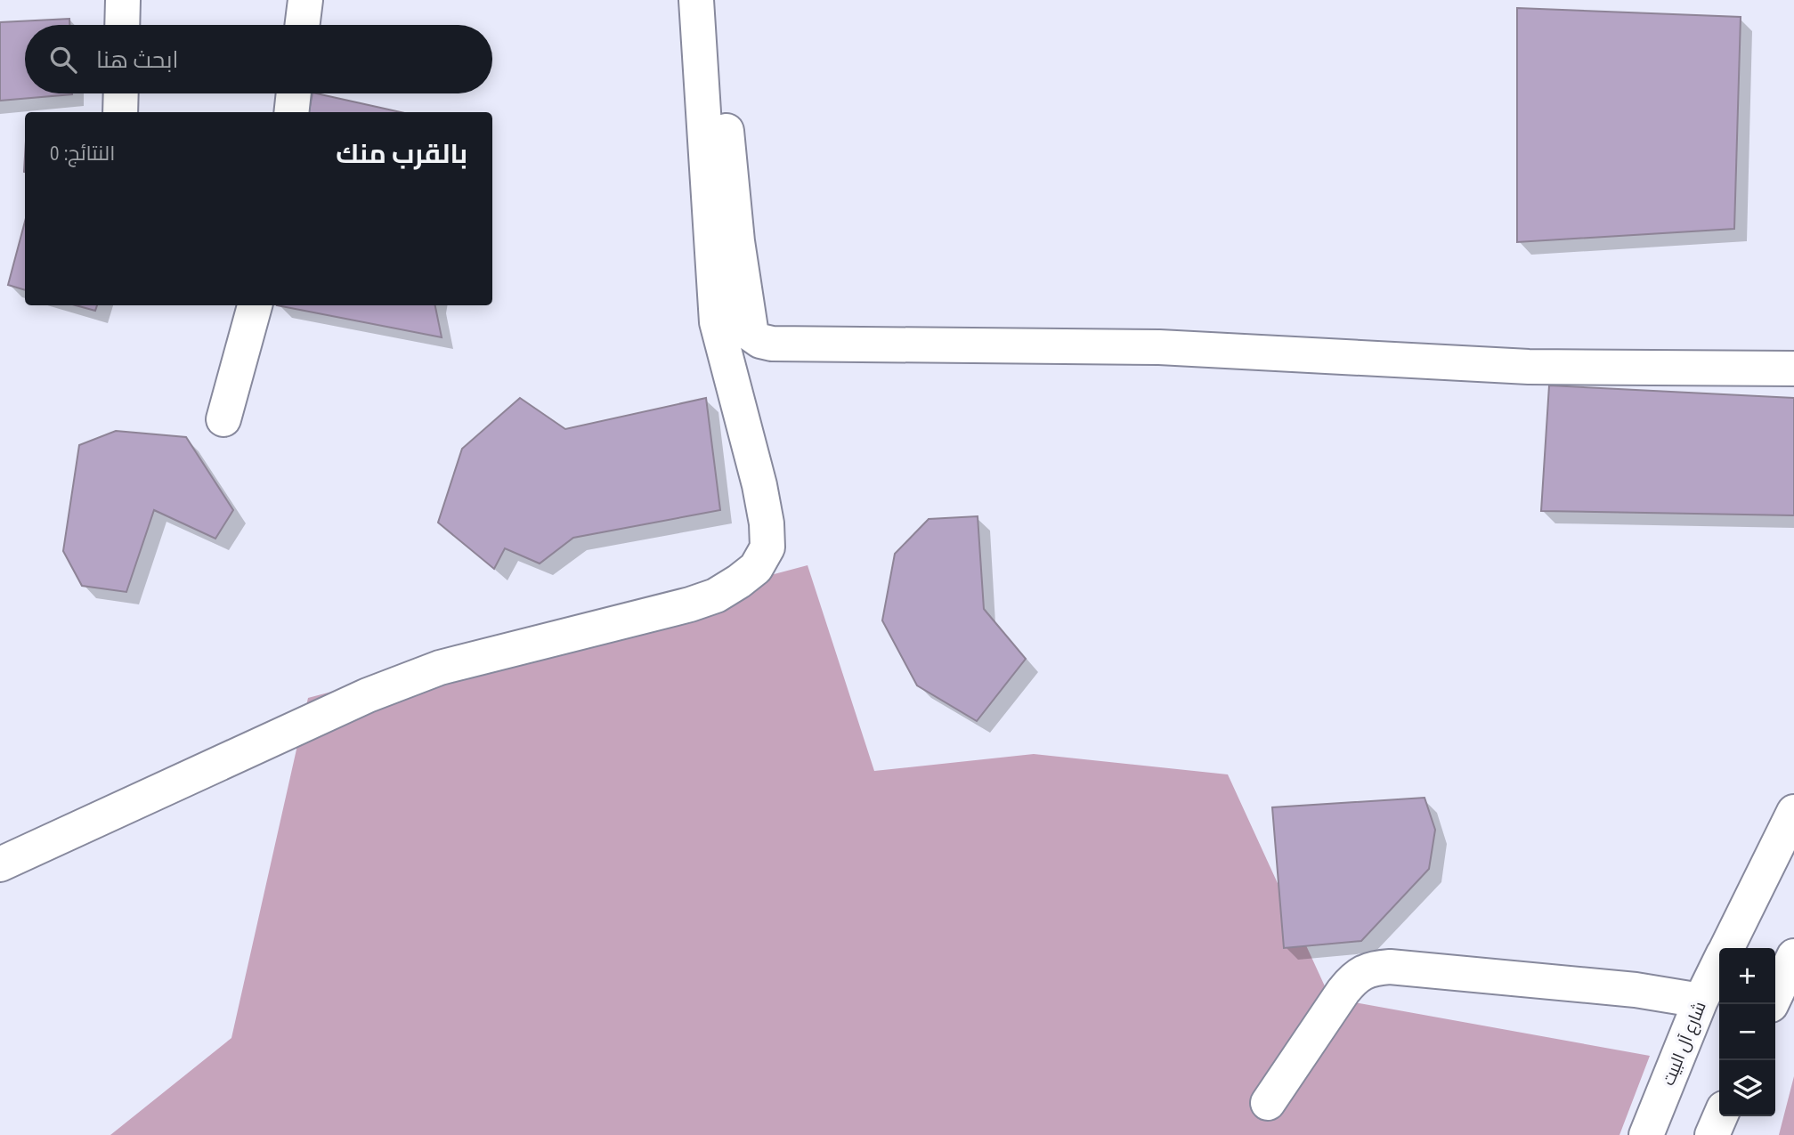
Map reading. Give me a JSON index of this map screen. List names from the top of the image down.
{
  "streets": {
    "street": ["شارع آل البيت"]
  },
  "page": {
    "search": "ابحث هنا",
    "heading": ["بالقرب منك", "النتائج: 0"],
    "map_buttons": ["+", "−"]
  }
}
